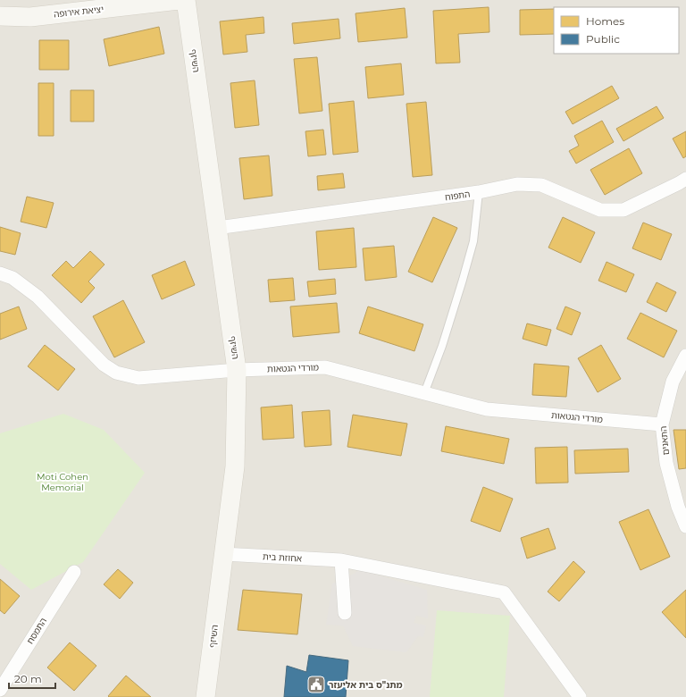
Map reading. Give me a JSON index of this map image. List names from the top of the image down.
{
  "streets": {
    "street": [
      "יציאת אירופה",
      "השיזף",
      "התפוח",
      "מורדי הגטאות",
      "התאנים",
      "אחוזת בית",
      "התמסח"
    ]
  },
  "crossings": [
    ["השיזף", "התפוח"],
    ["השיזף", "מורדי הגטאות"],
    ["השיזף", "אחוזת בית"],
    ["מורדי הגטאות", "התאנים"]
  ],
  "parks": ["Moti Cohen Memorial"],
  "places": {
    "public building": ["מתנ\"ס בית אליעזר"]
  },
  "legend": ["Homes", "Public"],
  "scale_bar": "20 m"
}
